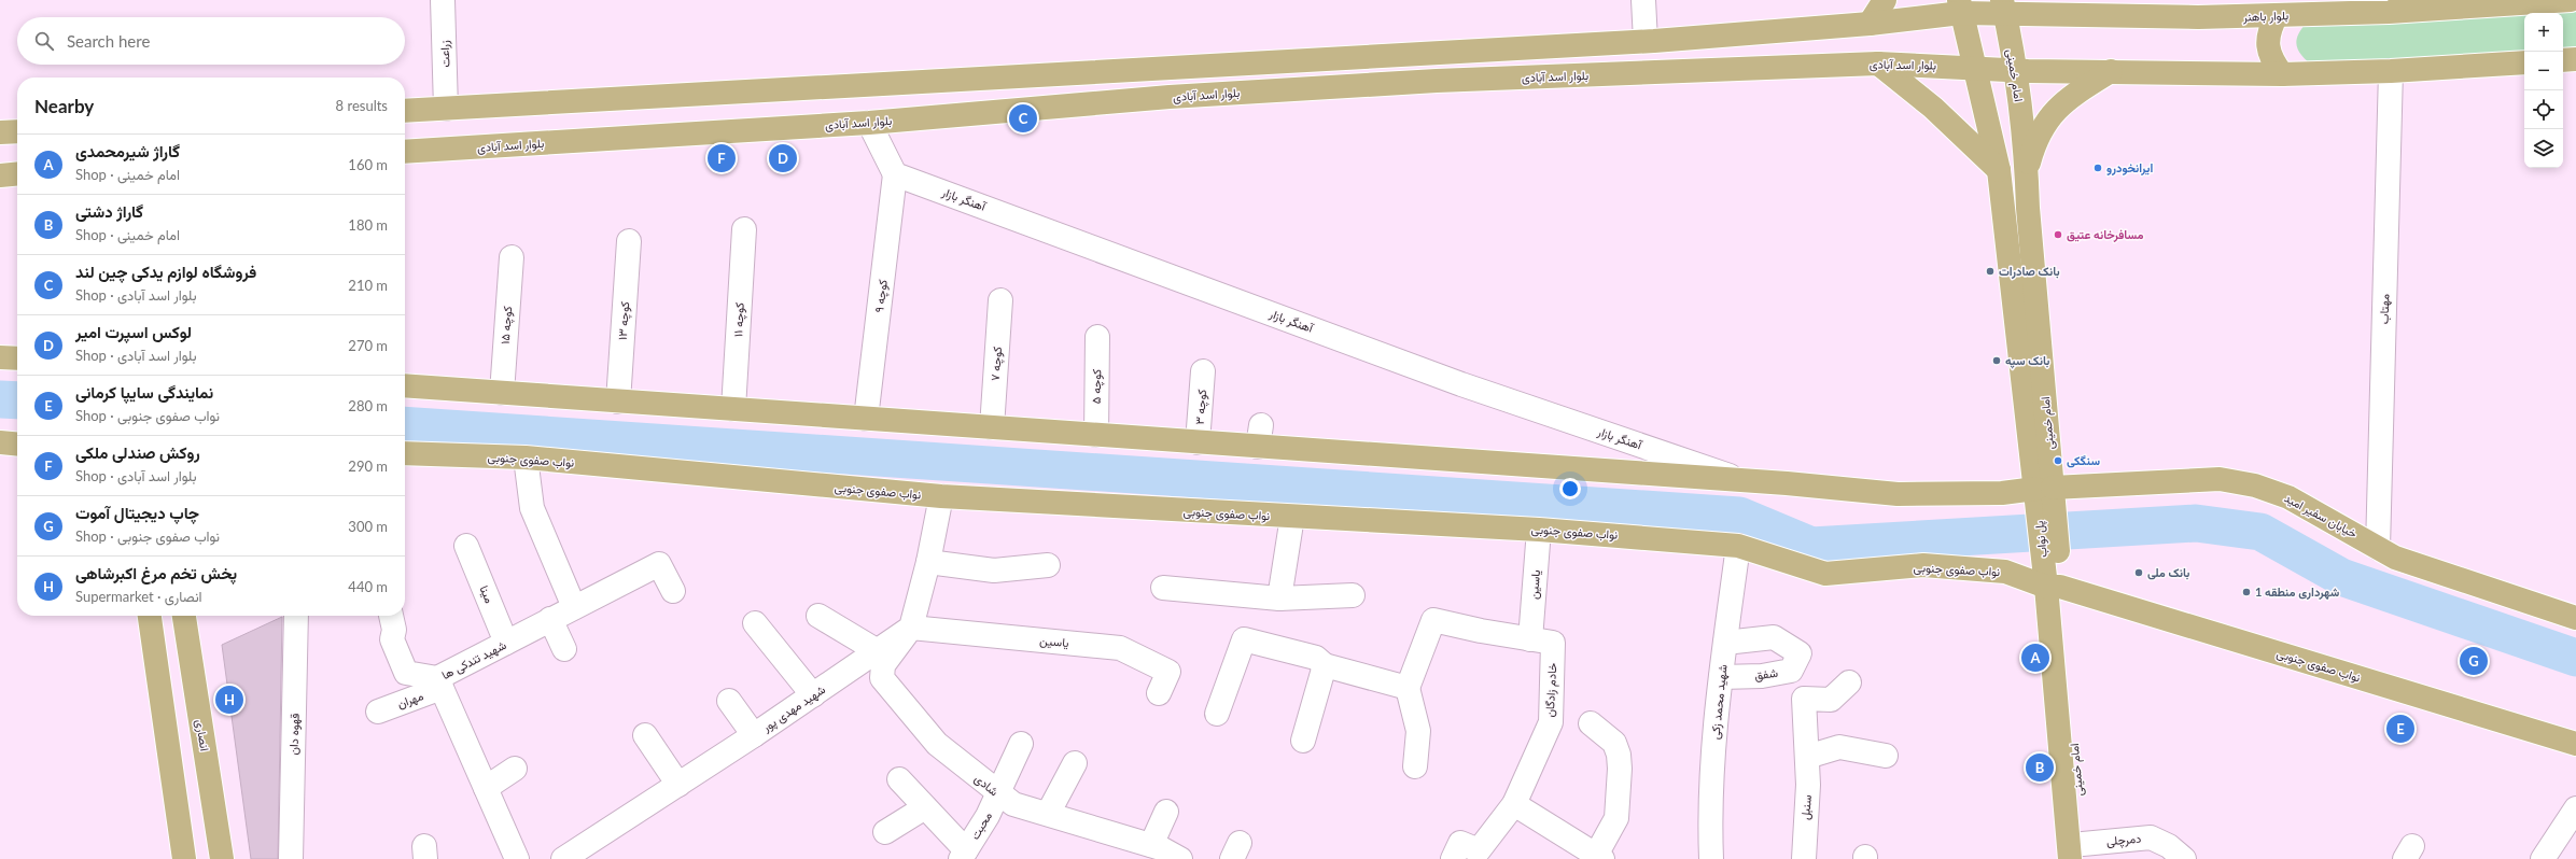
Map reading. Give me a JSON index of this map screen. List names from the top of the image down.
{
  "streets": {
    "main road": [
      "بلوار باهنر",
      "بلوار اسد آبادی",
      "امام خمینی",
      "نواب صفوی جنوبی",
      "خیابان سفیر امید",
      "انصاری"
    ],
    "street": [
      "زراعت",
      "آهنگر بازار",
      "کوچه ۹",
      "مهتاب",
      "کوچه ۱۱",
      "کوچه ۱۳",
      "کوچه ۱۵",
      "کوچه ۷",
      "کوچه ۵",
      "کوچه ۳",
      "یاسین",
      "مینا",
      "شهید تندکی ها",
      "شفق",
      "خادم زادگان",
      "مهران",
      "شهید محمد زکی",
      "شهید مهدی پور",
      "قهوه دان",
      "شادی",
      "سنبل",
      "محبت",
      "دمرچلی"
    ]
  },
  "crossings": [
    ["بلوار باهنر", "امام خمینی"],
    ["بلوار اسد آبادی", "امام خمینی"],
    ["امام خمینی", "نواب صفوی جنوبی"],
    ["امام خمینی", "خیابان سفیر امید"],
    ["امام خمینی", "دمرچلی"],
    ["آهنگر بازار", "کوچه ۹"],
    ["مهتاب", "خیابان سفیر امید"],
    ["نواب صفوی جنوبی", "یاسین"],
    ["نواب صفوی جنوبی", "شهید محمد زکی"],
    ["یاسین", "خادم زادگان"],
    ["یاسین", "شهید مهدی پور"],
    ["یاسین", "شادی"],
    ["مینا", "شهید تندکی ها"],
    ["شهید تندکی ها", "مهران"],
    ["شفق", "شهید محمد زکی"],
    ["شهید مهدی پور", "شادی"],
    ["شادی", "محبت"]
  ],
  "places": [
    "ایرانخودرو",
    "مسافرخانه عتیق",
    "بانک صادرات",
    "بانک سپه",
    "سنگکی",
    "بانک ملی",
    "شهرداری منطقه 1"
  ],
  "page": {
    "map_buttons": ["+", "−"],
    "search": "Search here",
    "heading": ["Nearby", "8 results"],
    "pins": [
      "C",
      "D",
      "F",
      "A",
      "G",
      "H",
      "E",
      "B"
    ],
    "list": [
      {
        "mark": "A",
        "name": "گاراژ شیرمحمدی",
        "note": "Shop · امام خمینی",
        "value": "160 m"
      },
      {
        "mark": "B",
        "name": "گاراژ دشتی",
        "note": "Shop · امام خمینی",
        "value": "180 m"
      },
      {
        "mark": "C",
        "name": "فروشگاه لوازم یدکی چین لند",
        "note": "Shop · بلوار اسد آبادی",
        "value": "210 m"
      },
      {
        "mark": "D",
        "name": "لوکس اسپرت امیر",
        "note": "Shop · بلوار اسد آبادی",
        "value": "270 m"
      },
      {
        "mark": "E",
        "name": "نمایندگی سایپا کرمانی",
        "note": "Shop · نواب صفوی جنوبی",
        "value": "280 m"
      },
      {
        "mark": "F",
        "name": "روکش صندلی ملکی",
        "note": "Shop · بلوار اسد آبادی",
        "value": "290 m"
      },
      {
        "mark": "G",
        "name": "چاپ دیجیتال آموت",
        "note": "Shop · نواب صفوی جنوبی",
        "value": "300 m"
      },
      {
        "mark": "H",
        "name": "پخش تخم مرغ اکبرشاهی",
        "note": "Supermarket · انصاری",
        "value": "440 m"
      }
    ]
  }
}
